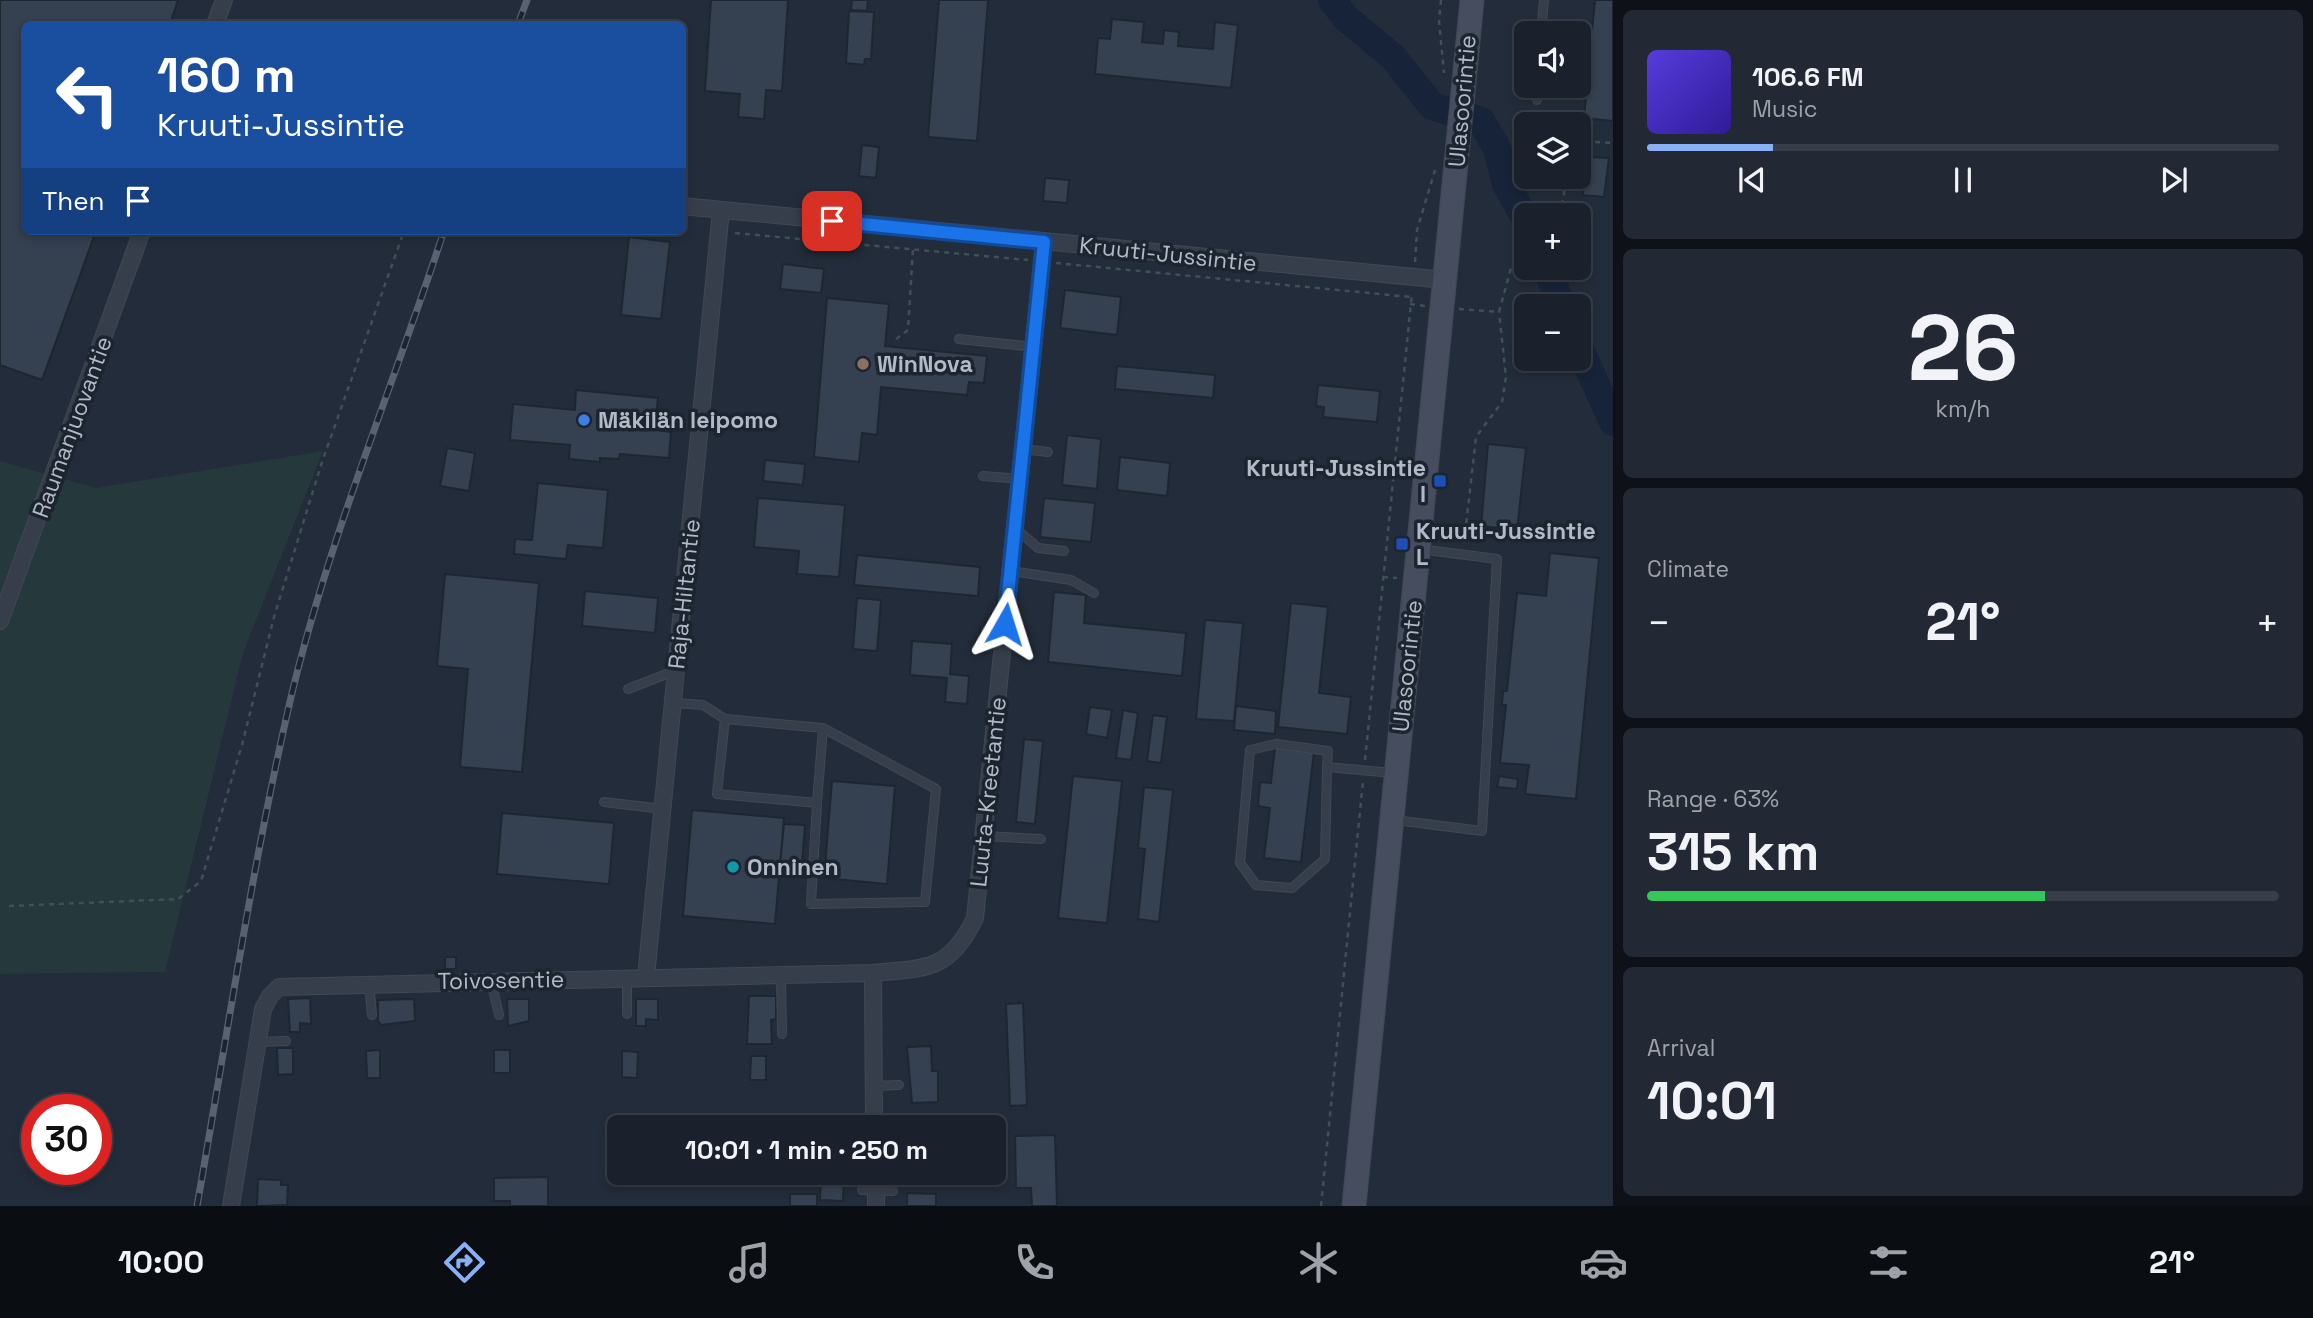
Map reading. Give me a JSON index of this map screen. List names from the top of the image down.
{
  "streets": {
    "street": [
      "Ulasoorintie",
      "Kruuti-Jussintie",
      "Raumanjuovantie",
      "Raja-Hiltantie",
      "Luuta-Kreetantie",
      "Toivosentie"
    ]
  },
  "crossings": [
    ["Ulasoorintie", "Kruuti-Jussintie"],
    ["Kruuti-Jussintie", "Raja-Hiltantie"],
    ["Kruuti-Jussintie", "Luuta-Kreetantie"],
    ["Raja-Hiltantie", "Toivosentie"],
    ["Luuta-Kreetantie", "Toivosentie"]
  ],
  "places": {
    "other": ["WinNova", "Mäkilän leipomo", "Onninen"],
    "transit": ["Kruuti-Jussintie I", "Kruuti-Jussintie L"]
  },
  "page": {
    "map_buttons": ["+", "−"],
    "turn": ["160 m", "Kruuti-Jussintie"],
    "song": ["106.6 FM", "Music"],
    "then": "Then",
    "tile": [
      ["26", "km/h"],
      "Climate",
      ["Range · 63%", "315 km"],
      ["Arrival", "10:01"]
    ],
    "heat": ["−", "21°", "+"],
    "limit": "30",
    "trip": "10:01 · 1 min · 250 m",
    "tabs": ["10:00", "21°"]
  }
}
